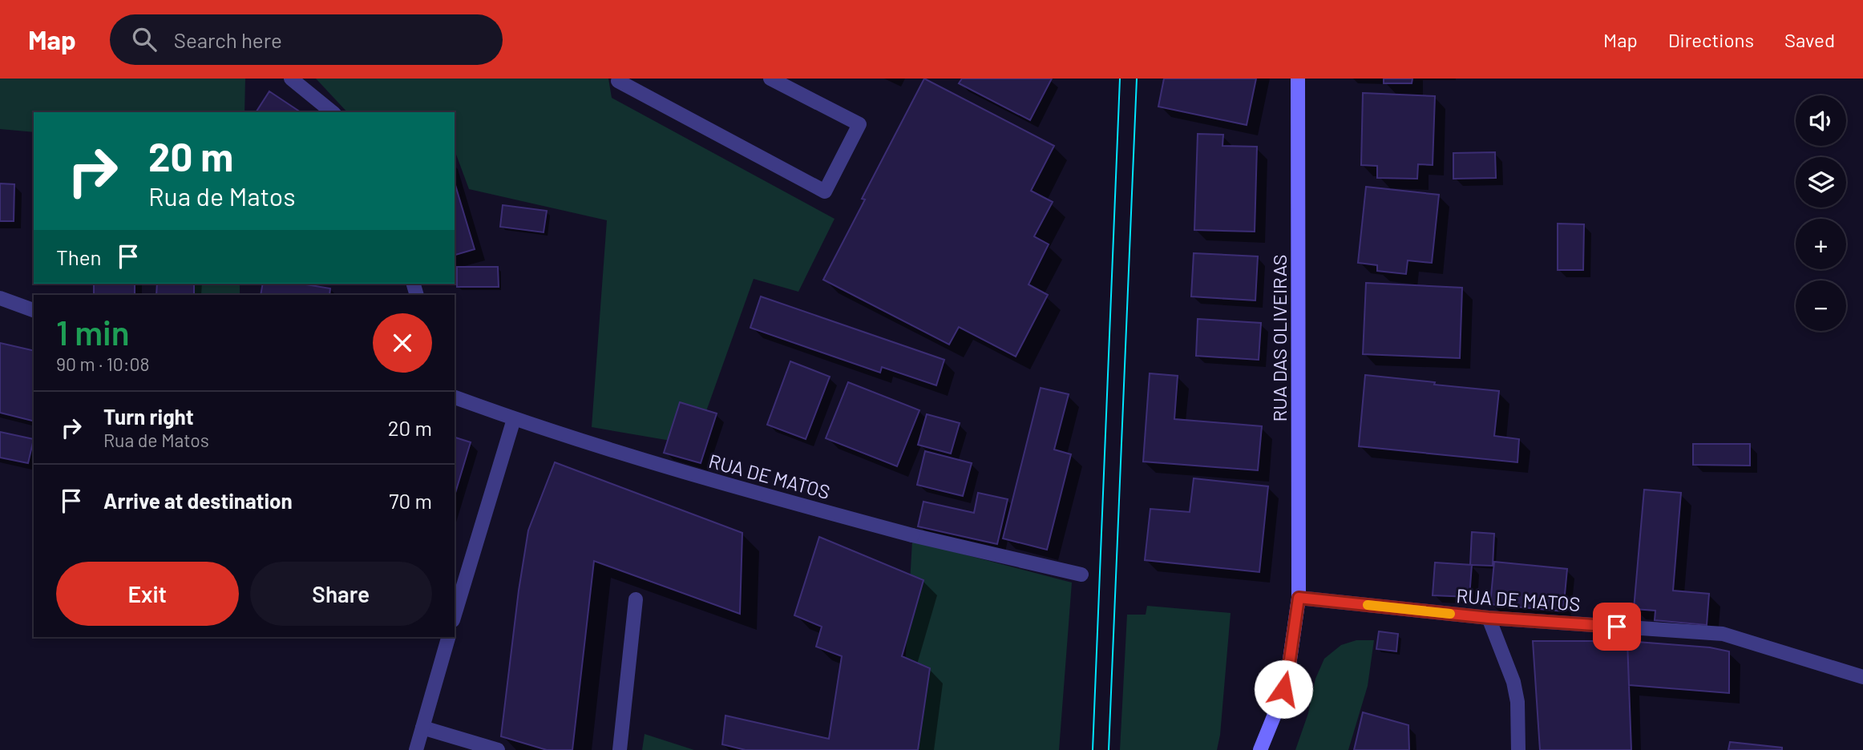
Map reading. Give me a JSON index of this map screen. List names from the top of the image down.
{
  "streets": {
    "main road": ["RUA DAS OLIVEIRAS"],
    "street": ["RUA DE MATOS"]
  },
  "crossings": [
    ["RUA DAS OLIVEIRAS", "RUA DE MATOS"]
  ],
  "page": {
    "header": "Map",
    "search": "Search here",
    "nav": ["Map", "Directions", "Saved"],
    "map_buttons": ["+", "−"],
    "turn": ["20 m", "Rua de Matos"],
    "then": "Then",
    "heading": ["1 min", "90 m · 10:08"],
    "list": [
      {
        "name": "Turn right",
        "note": "Rua de Matos",
        "value": "20 m"
      },
      {
        "name": "Arrive at destination",
        "value": "70 m"
      }
    ],
    "buttons": ["Exit", "Share"]
  }
}
